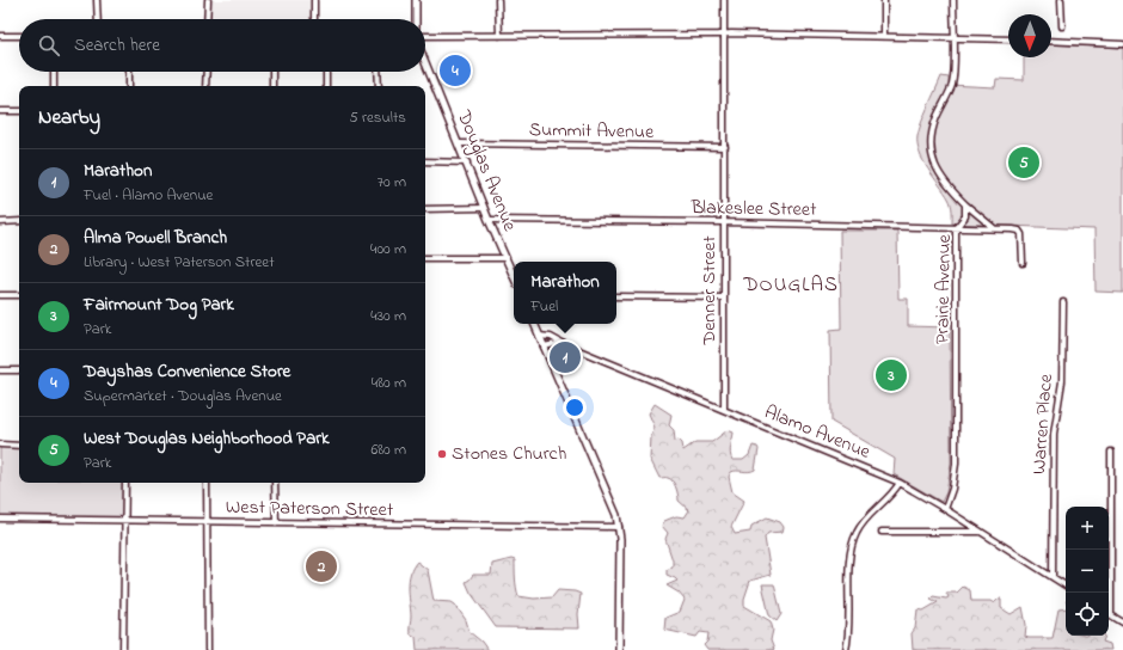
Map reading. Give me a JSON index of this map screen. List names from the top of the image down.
{
  "streets": {
    "main road": ["Douglas Avenue"],
    "street": [
      "Summit Avenue",
      "Blakeslee Street",
      "Prairie Avenue",
      "Denner Street",
      "Warren Place",
      "Alamo Avenue",
      "West Paterson Street"
    ]
  },
  "crossings": [
    ["Summit Avenue", "Douglas Avenue"],
    ["Summit Avenue", "Denner Street"],
    ["Douglas Avenue", "Blakeslee Street"],
    ["Blakeslee Street", "Prairie Avenue"],
    ["Blakeslee Street", "Denner Street"],
    ["Prairie Avenue", "Alamo Avenue"],
    ["Denner Street", "Alamo Avenue"],
    ["Warren Place", "Alamo Avenue"]
  ],
  "districts": ["DOUGLAS"],
  "places": ["Stones Church"],
  "north": "bottom",
  "page": {
    "search": "Search here",
    "pins": [
      "4",
      "5",
      "1",
      "3",
      "2"
    ],
    "heading": ["Nearby", "5 results"],
    "list": [
      {
        "mark": "1",
        "name": "Marathon",
        "note": "Fuel · Alamo Avenue",
        "value": "70 m"
      },
      {
        "mark": "2",
        "name": "Alma Powell Branch",
        "note": "Library · West Paterson Street",
        "value": "400 m"
      },
      {
        "mark": "3",
        "name": "Fairmount Dog Park",
        "note": "Park",
        "value": "430 m"
      },
      {
        "mark": "4",
        "name": "Dayshas Convenience Store",
        "note": "Supermarket · Douglas Avenue",
        "value": "480 m"
      },
      {
        "mark": "5",
        "name": "West Douglas Neighborhood Park",
        "note": "Park",
        "value": "680 m"
      }
    ],
    "popup": ["Marathon", "Fuel"],
    "map_buttons": ["+", "−"]
  }
}
